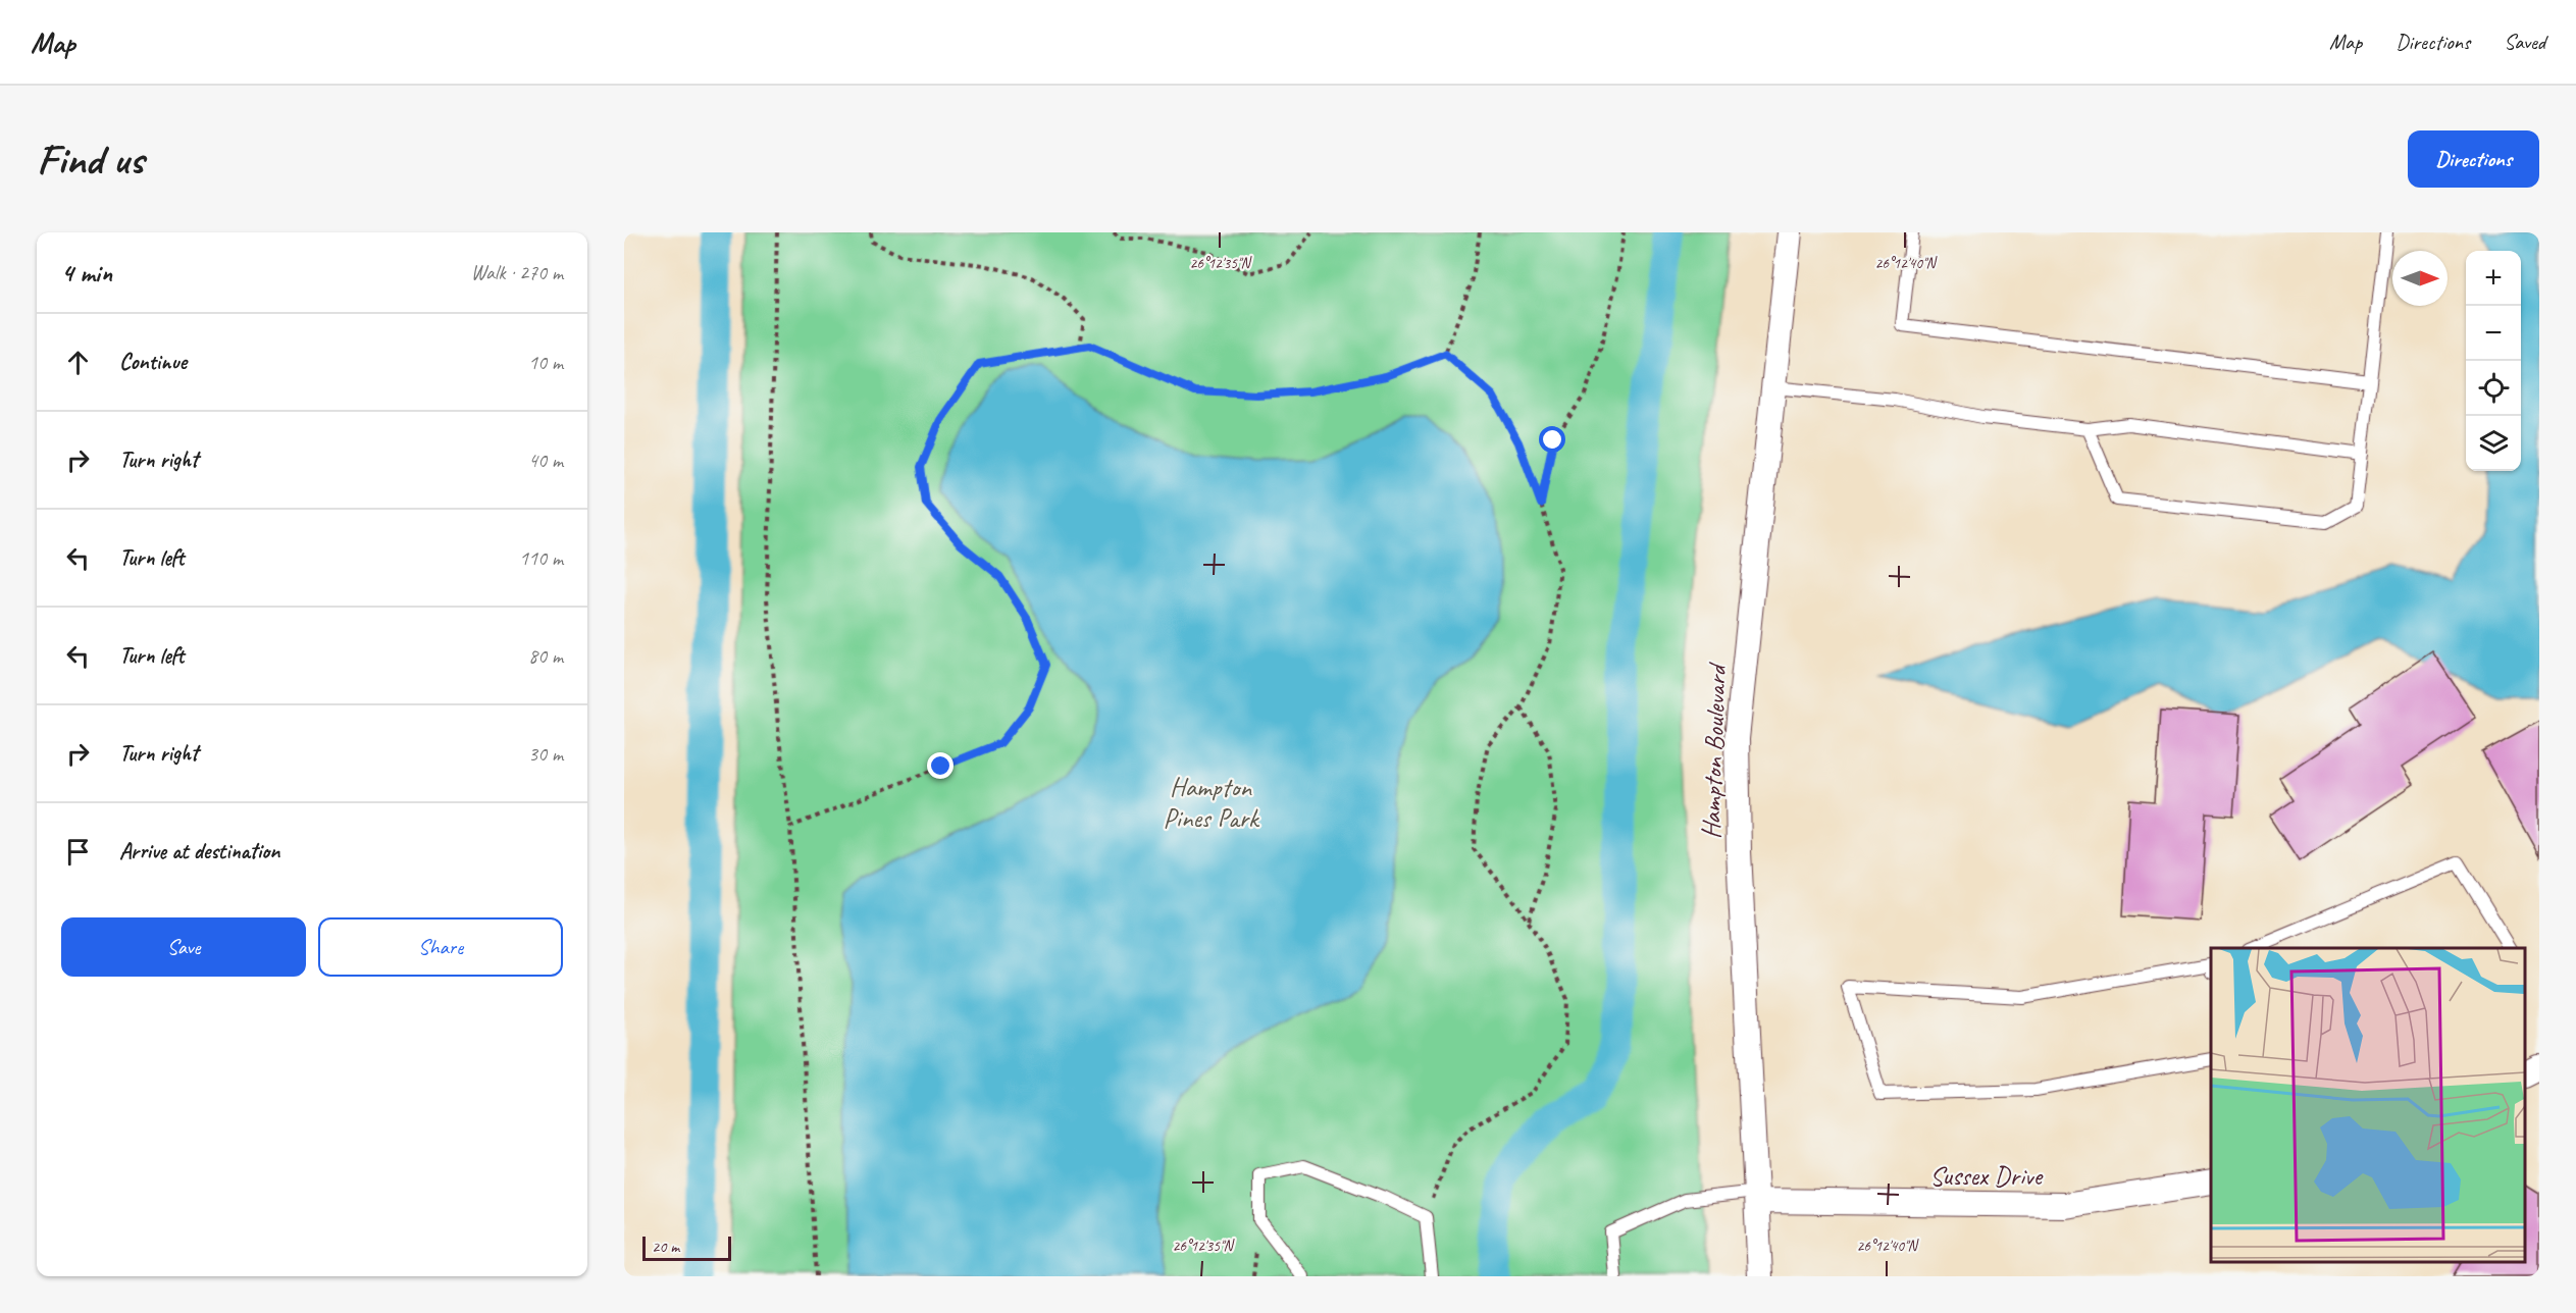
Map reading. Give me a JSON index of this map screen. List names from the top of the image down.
{
  "streets": {
    "street": ["Hampton Boulevard", "Sussex Drive"]
  },
  "crossings": [
    ["Hampton Boulevard", "Sussex Drive"]
  ],
  "parks": ["Hampton Pines Park"],
  "scale_bar": "20 m",
  "north": "right",
  "page": {
    "header": "Map",
    "nav": ["Map", "Directions", "Saved"],
    "buttons": [
      "Directions",
      ["Save", "Share"]
    ],
    "title": "Find us",
    "heading": ["4 min", "Walk · 270 m"],
    "map_buttons": ["+", "−"],
    "list": [
      ["Continue", "10 m"],
      ["Turn right", "40 m"],
      ["Turn left", "110 m"],
      ["Turn left", "80 m"],
      ["Turn right", "30 m"],
      "Arrive at destination"
    ],
    "scale": "20 m"
  },
  "coordinates": ["26°12'35\"N", "26°12'40\"N"]
}
